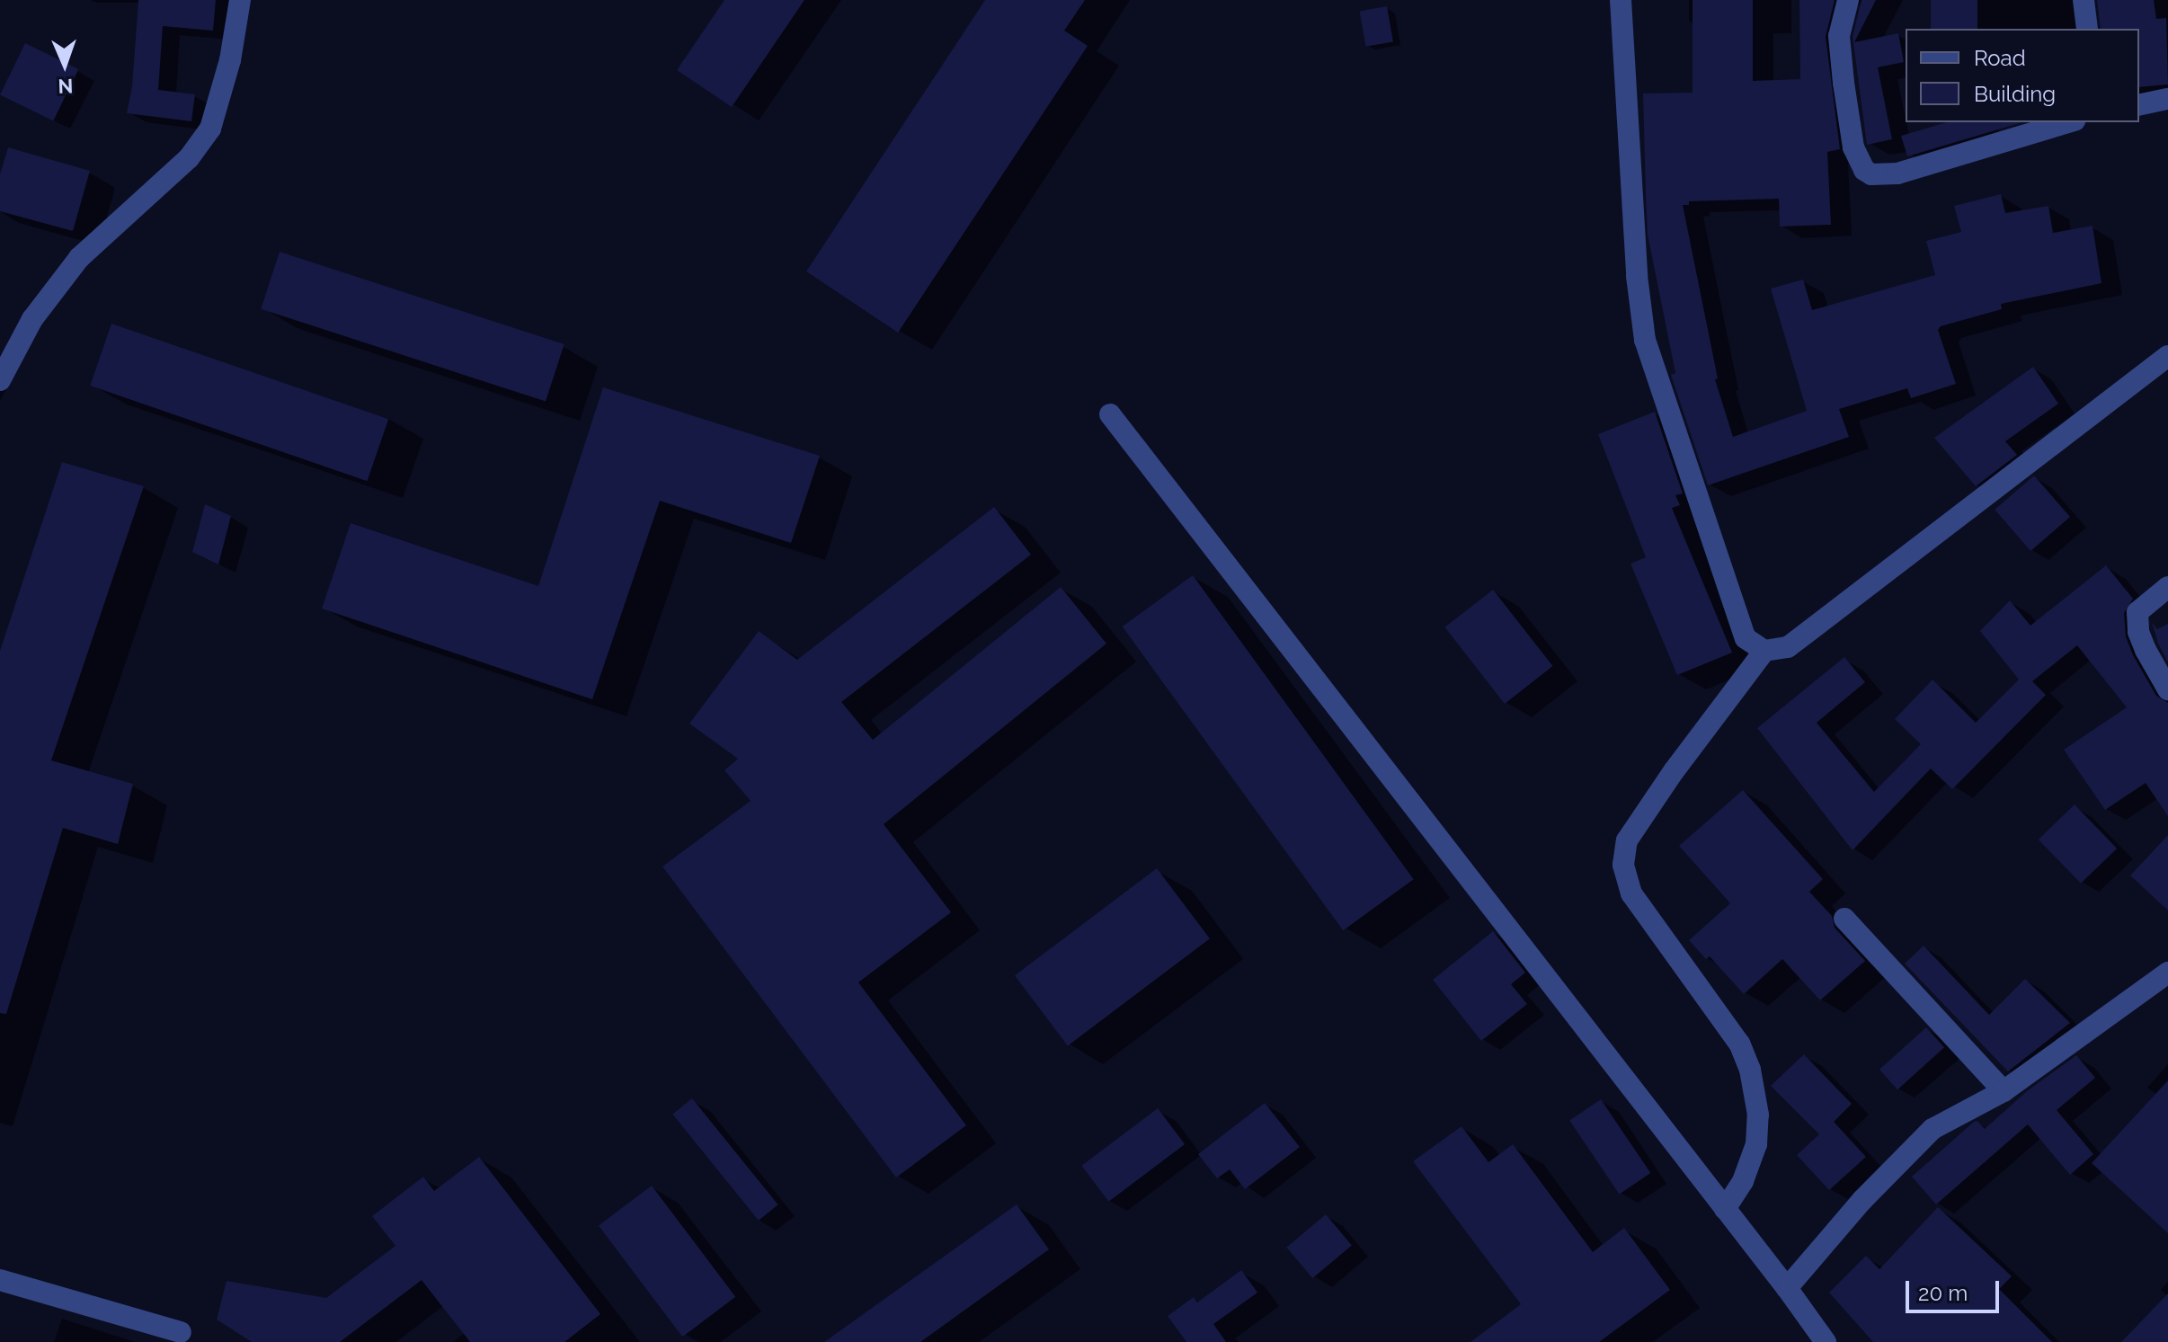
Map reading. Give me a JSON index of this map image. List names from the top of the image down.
{
  "legend": ["Road", "Building"],
  "scale_bar": "20 m",
  "north": "bottom"
}
